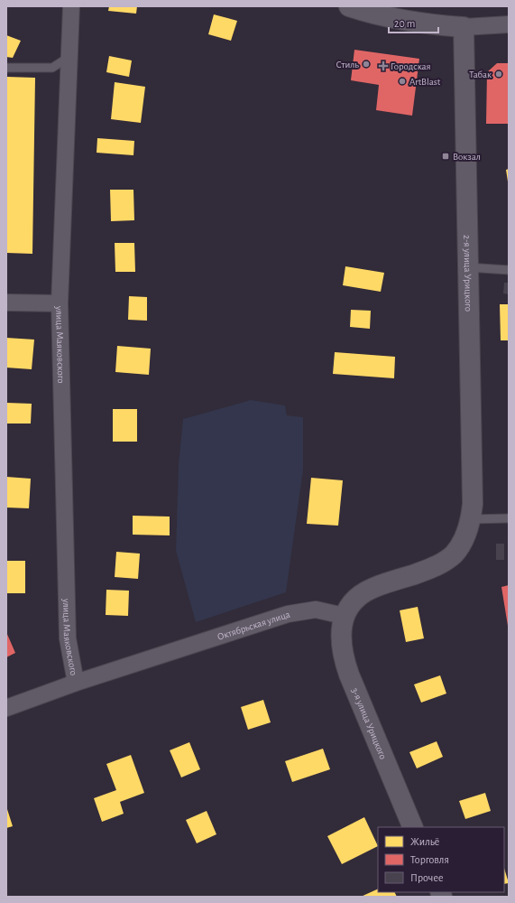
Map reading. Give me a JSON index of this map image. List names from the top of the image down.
{
  "streets": {
    "street": [
      "2-я улица Урицкого",
      "улица Маяковского",
      "Октябрьская улица",
      "3-я улица Урицкого"
    ]
  },
  "crossings": [
    ["улица Маяковского", "Октябрьская улица"],
    ["Октябрьская улица", "3-я улица Урицкого"]
  ],
  "places": {
    "other": ["Стиль", "Табак", "ArtBlast"],
    "health": ["Городская"],
    "transit": ["Вокзал"]
  },
  "legend": ["Жильё", "Торговля", "Прочее"],
  "scale_bar": "20 m"
}
